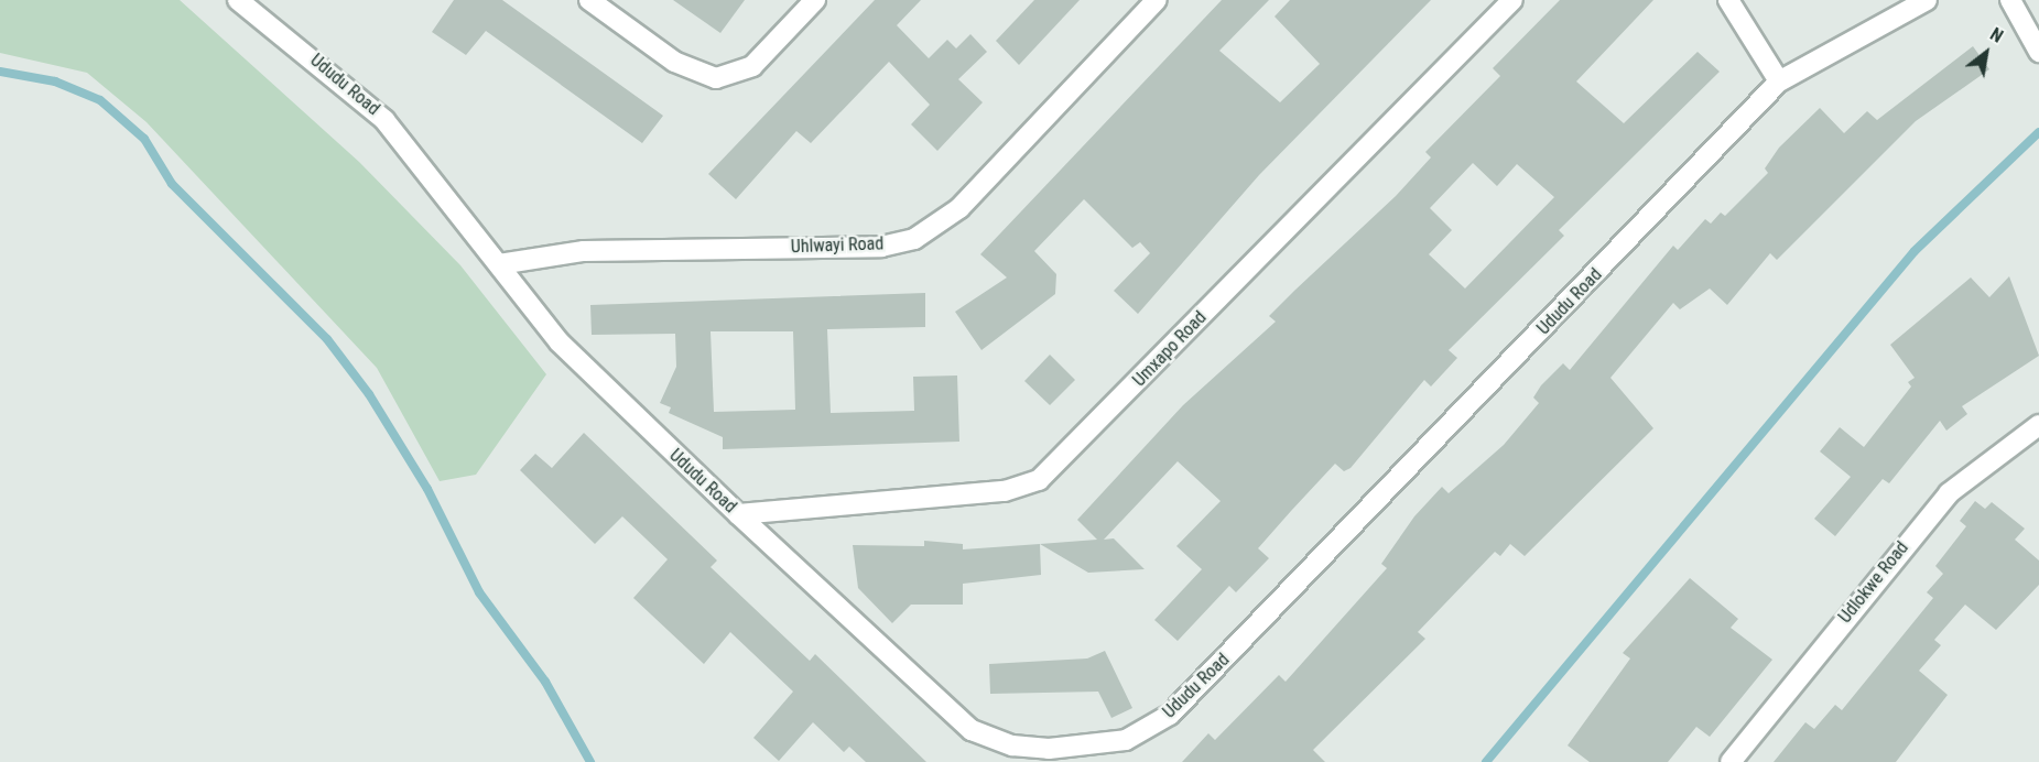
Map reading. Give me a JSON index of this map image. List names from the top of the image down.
{
  "streets": {
    "street": [
      "Ududu Road",
      "Uhlwayi Road",
      "Umxapo Road",
      "Udlokwe Road"
    ]
  },
  "crossings": [
    ["Ududu Road", "Uhlwayi Road"],
    ["Ududu Road", "Umxapo Road"]
  ],
  "north": "top right"
}
